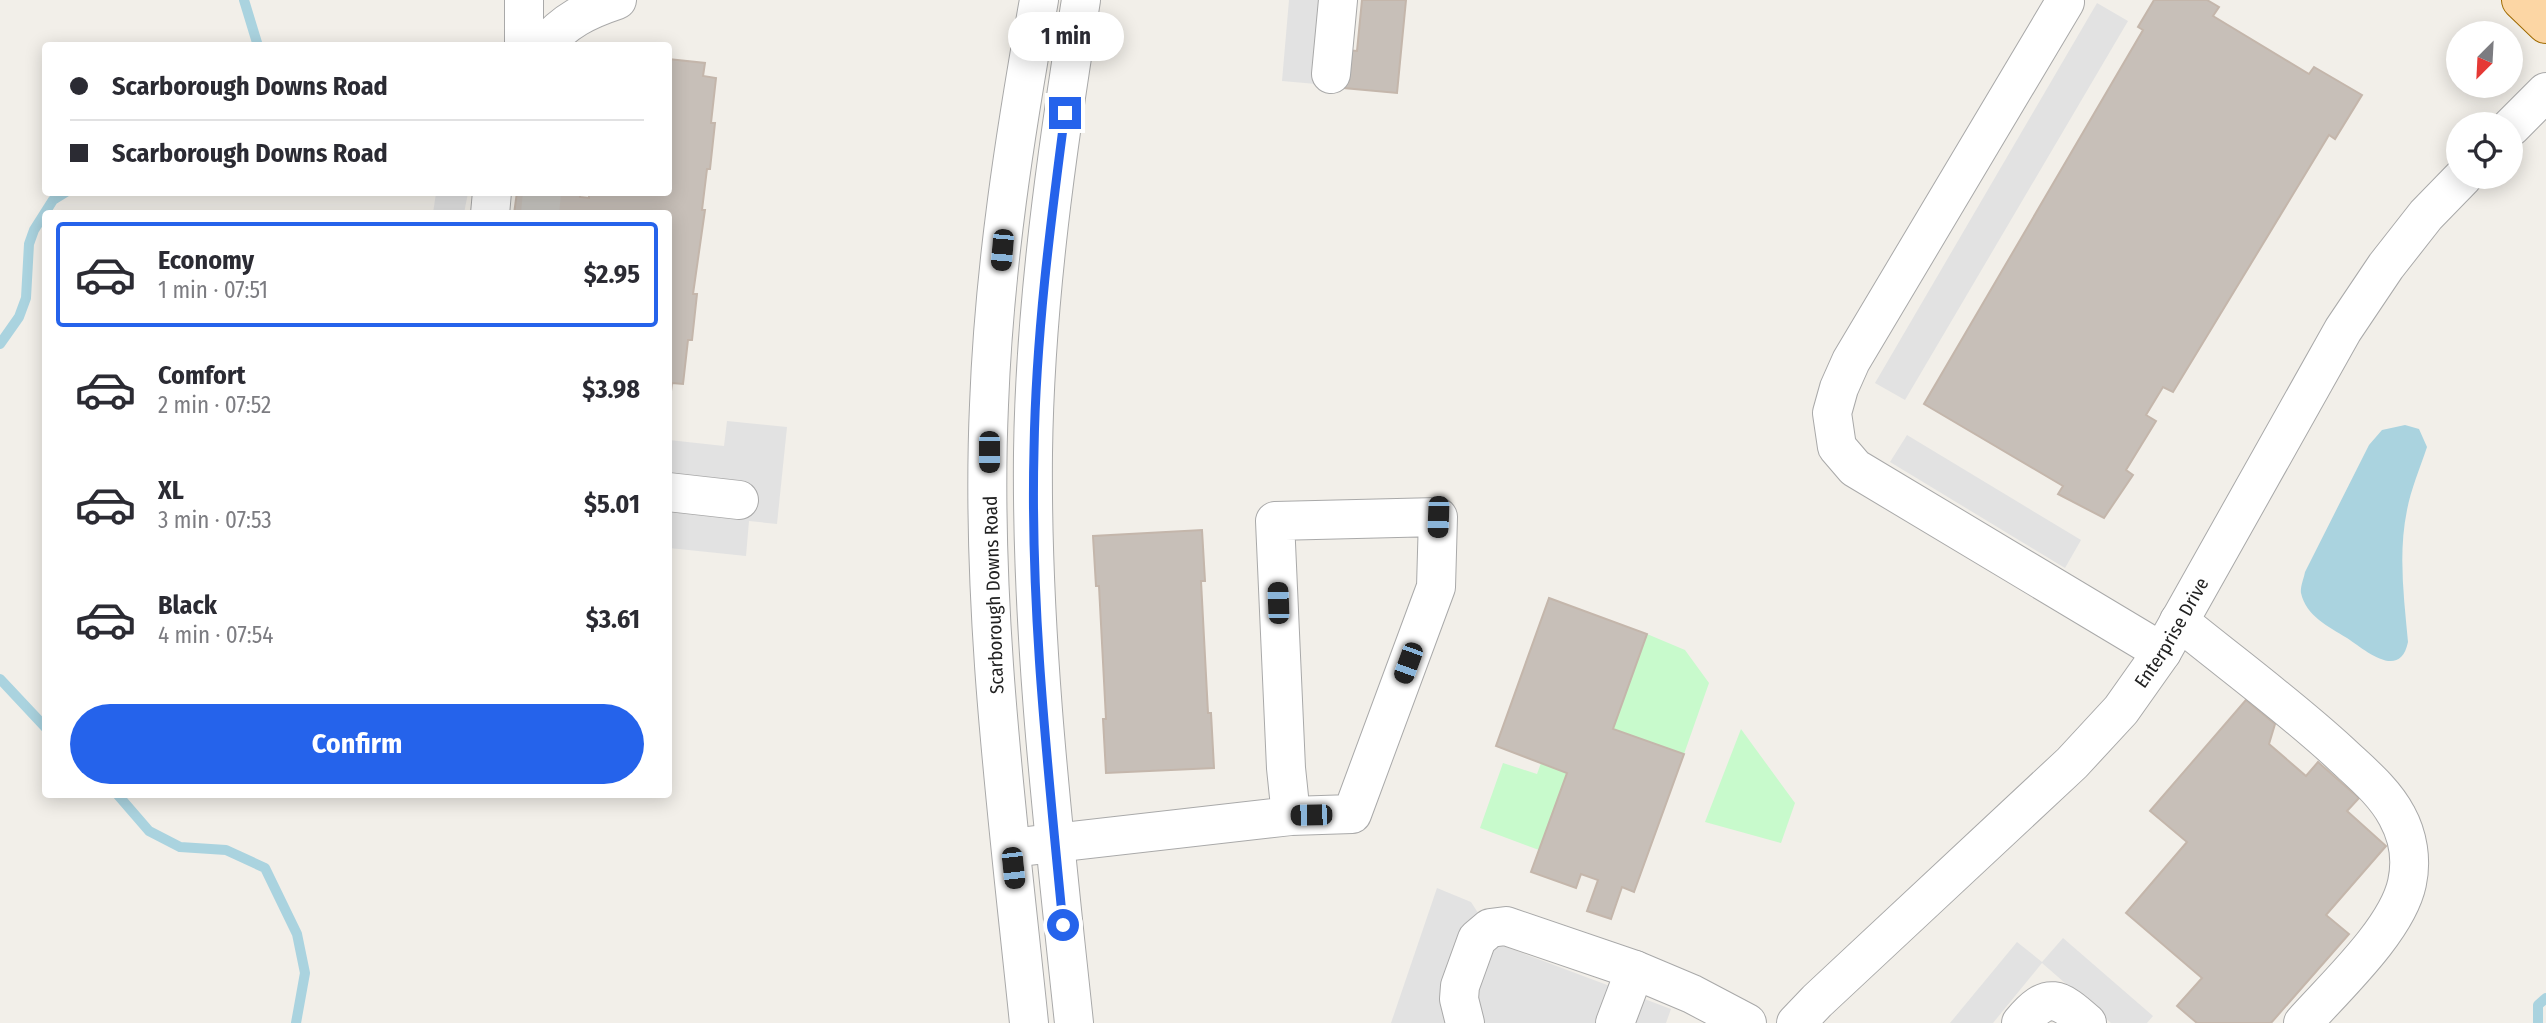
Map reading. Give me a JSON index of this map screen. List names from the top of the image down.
{
  "streets": {
    "street": ["Scarborough Downs Road", "Enterprise Drive"]
  },
  "north": "bottom left",
  "page": {
    "bubble": "1 min",
    "banner": ["Scarborough Downs Road", "Scarborough Downs Road"],
    "list": [
      {
        "name": "Economy",
        "note": "1 min · 07:51",
        "value": "$2.95"
      },
      {
        "name": "Comfort",
        "note": "2 min · 07:52",
        "value": "$3.98"
      },
      {
        "name": "XL",
        "note": "3 min · 07:53",
        "value": "$5.01"
      },
      {
        "name": "Black",
        "note": "4 min · 07:54",
        "value": "$3.61"
      }
    ],
    "buttons": "Confirm"
  }
}
